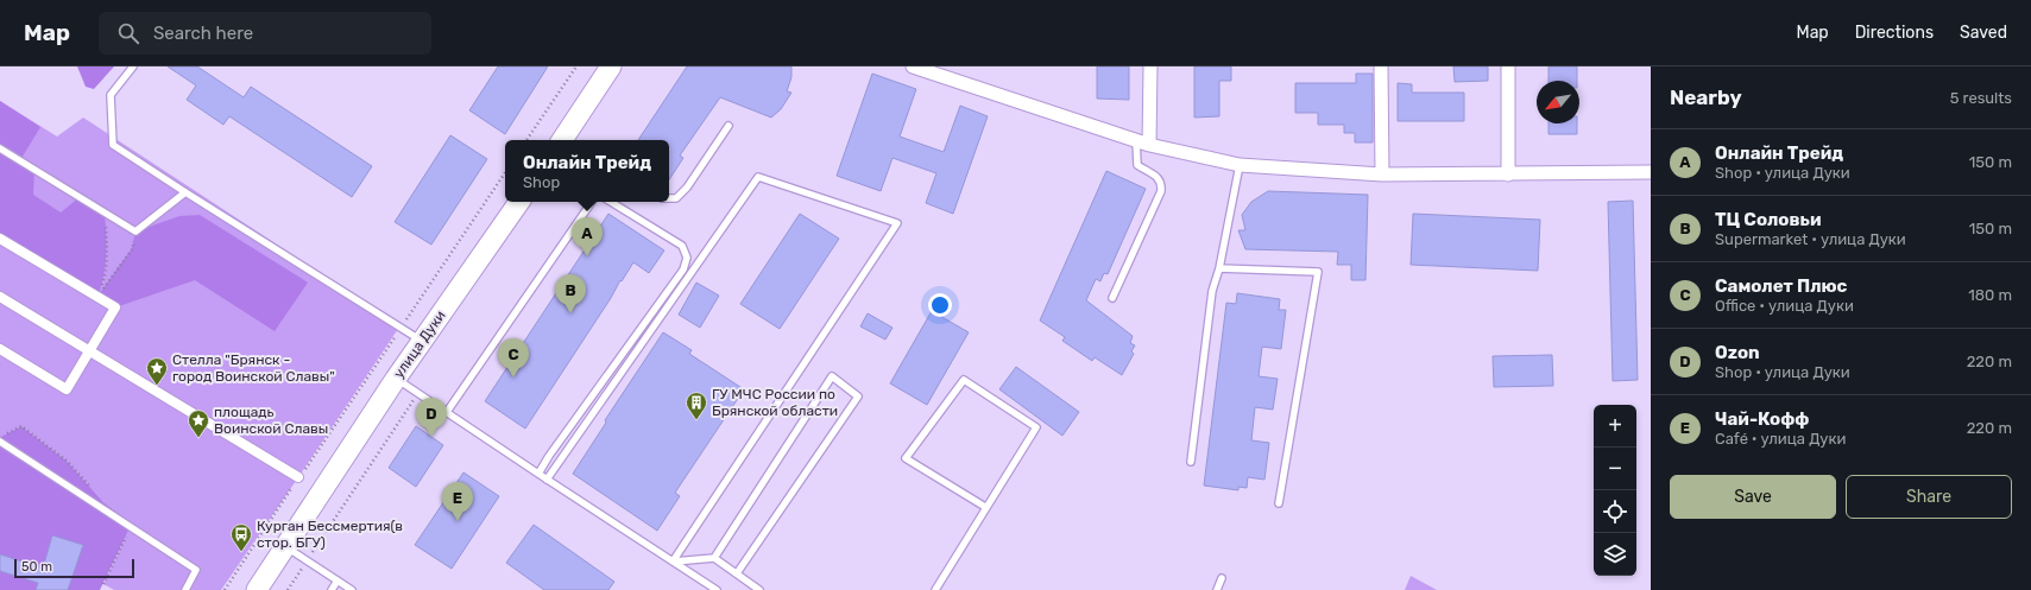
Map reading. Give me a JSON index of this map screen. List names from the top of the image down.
{
  "streets": {
    "main road": ["улица Дуки"]
  },
  "places": {
    "place": ["Стелла \"Брянск - город Воинской Славы\"", "площадь Воинской Славы"],
    "building": ["ГУ МЧС России по Брянской области"],
    "bus stop": ["Курган Бессмертия(в стор. БГУ)"]
  },
  "scale_bar": "50 m",
  "north": "bottom left",
  "page": {
    "header": "Map",
    "search": "Search here",
    "nav": ["Map", "Directions", "Saved"],
    "heading": ["Nearby", "5 results"],
    "list": [
      {
        "mark": "A",
        "name": "Онлайн Трейд",
        "note": "Shop · улица Дуки",
        "value": "150 m"
      },
      {
        "mark": "B",
        "name": "ТЦ Соловьи",
        "note": "Supermarket · улица Дуки",
        "value": "150 m"
      },
      {
        "mark": "C",
        "name": "Самолет Плюс",
        "note": "Office · улица Дуки",
        "value": "180 m"
      },
      {
        "mark": "D",
        "name": "Ozon",
        "note": "Shop · улица Дуки",
        "value": "220 m"
      },
      {
        "mark": "E",
        "name": "Чай-Кофф",
        "note": "Café · улица Дуки",
        "value": "220 m"
      }
    ],
    "popup": ["Онлайн Трейд", "Shop"],
    "pins": [
      "A",
      "B",
      "C",
      "D",
      "E"
    ],
    "map_buttons": ["+", "−"],
    "buttons": ["Save", "Share"],
    "scale": "50 m"
  }
}
